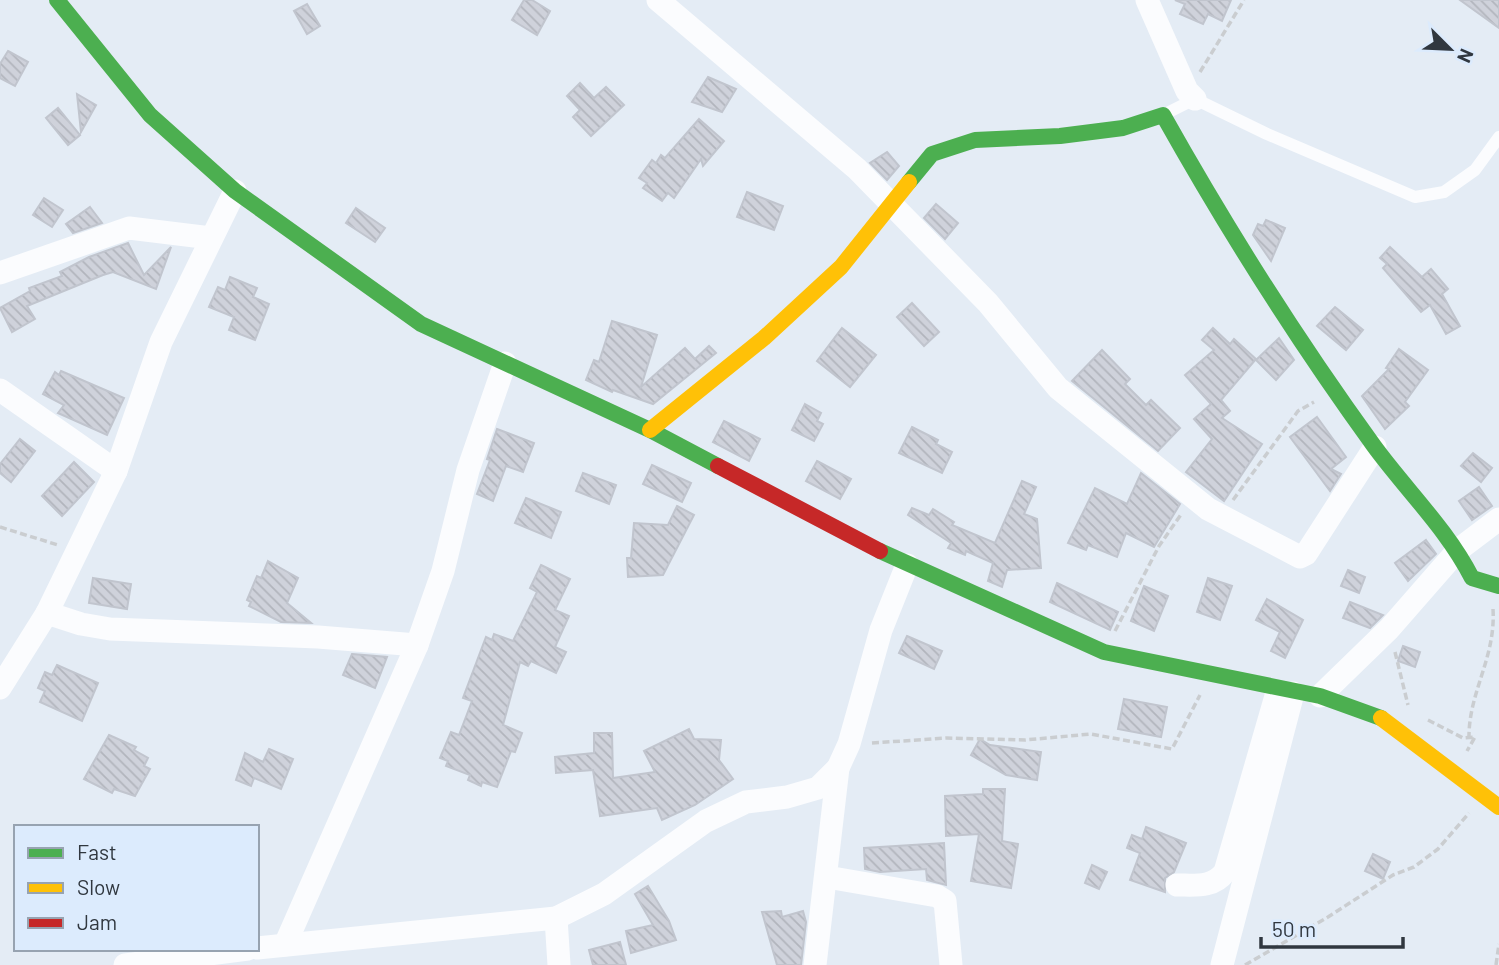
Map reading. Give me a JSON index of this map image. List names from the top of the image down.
{
  "legend": ["Fast", "Slow", "Jam"],
  "scale_bar": "50 m",
  "north": "bottom right"
}
